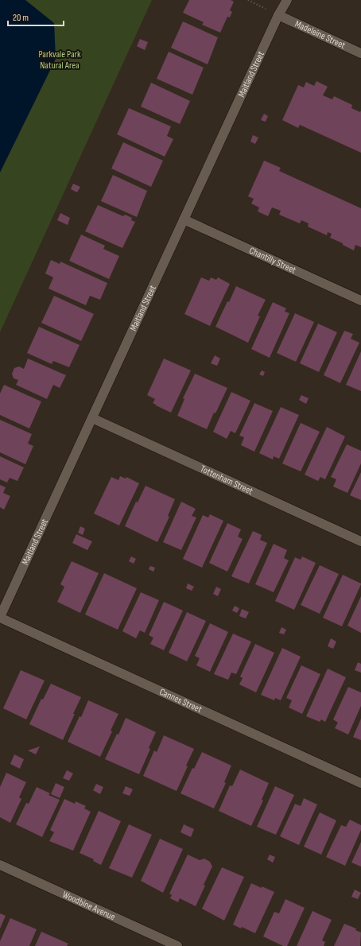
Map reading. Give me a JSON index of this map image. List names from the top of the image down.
{
  "streets": {
    "street": [
      "Madeleine Street",
      "Maitland Street",
      "Chantilly Street",
      "Tottenham Street",
      "Cannes Street",
      "Woodbine Avenue"
    ]
  },
  "crossings": [
    ["Madeleine Street", "Maitland Street"],
    ["Maitland Street", "Chantilly Street"],
    ["Maitland Street", "Tottenham Street"],
    ["Maitland Street", "Cannes Street"]
  ],
  "parks": ["Parkvale Park Natural Area"],
  "scale_bar": "20 m"
}
